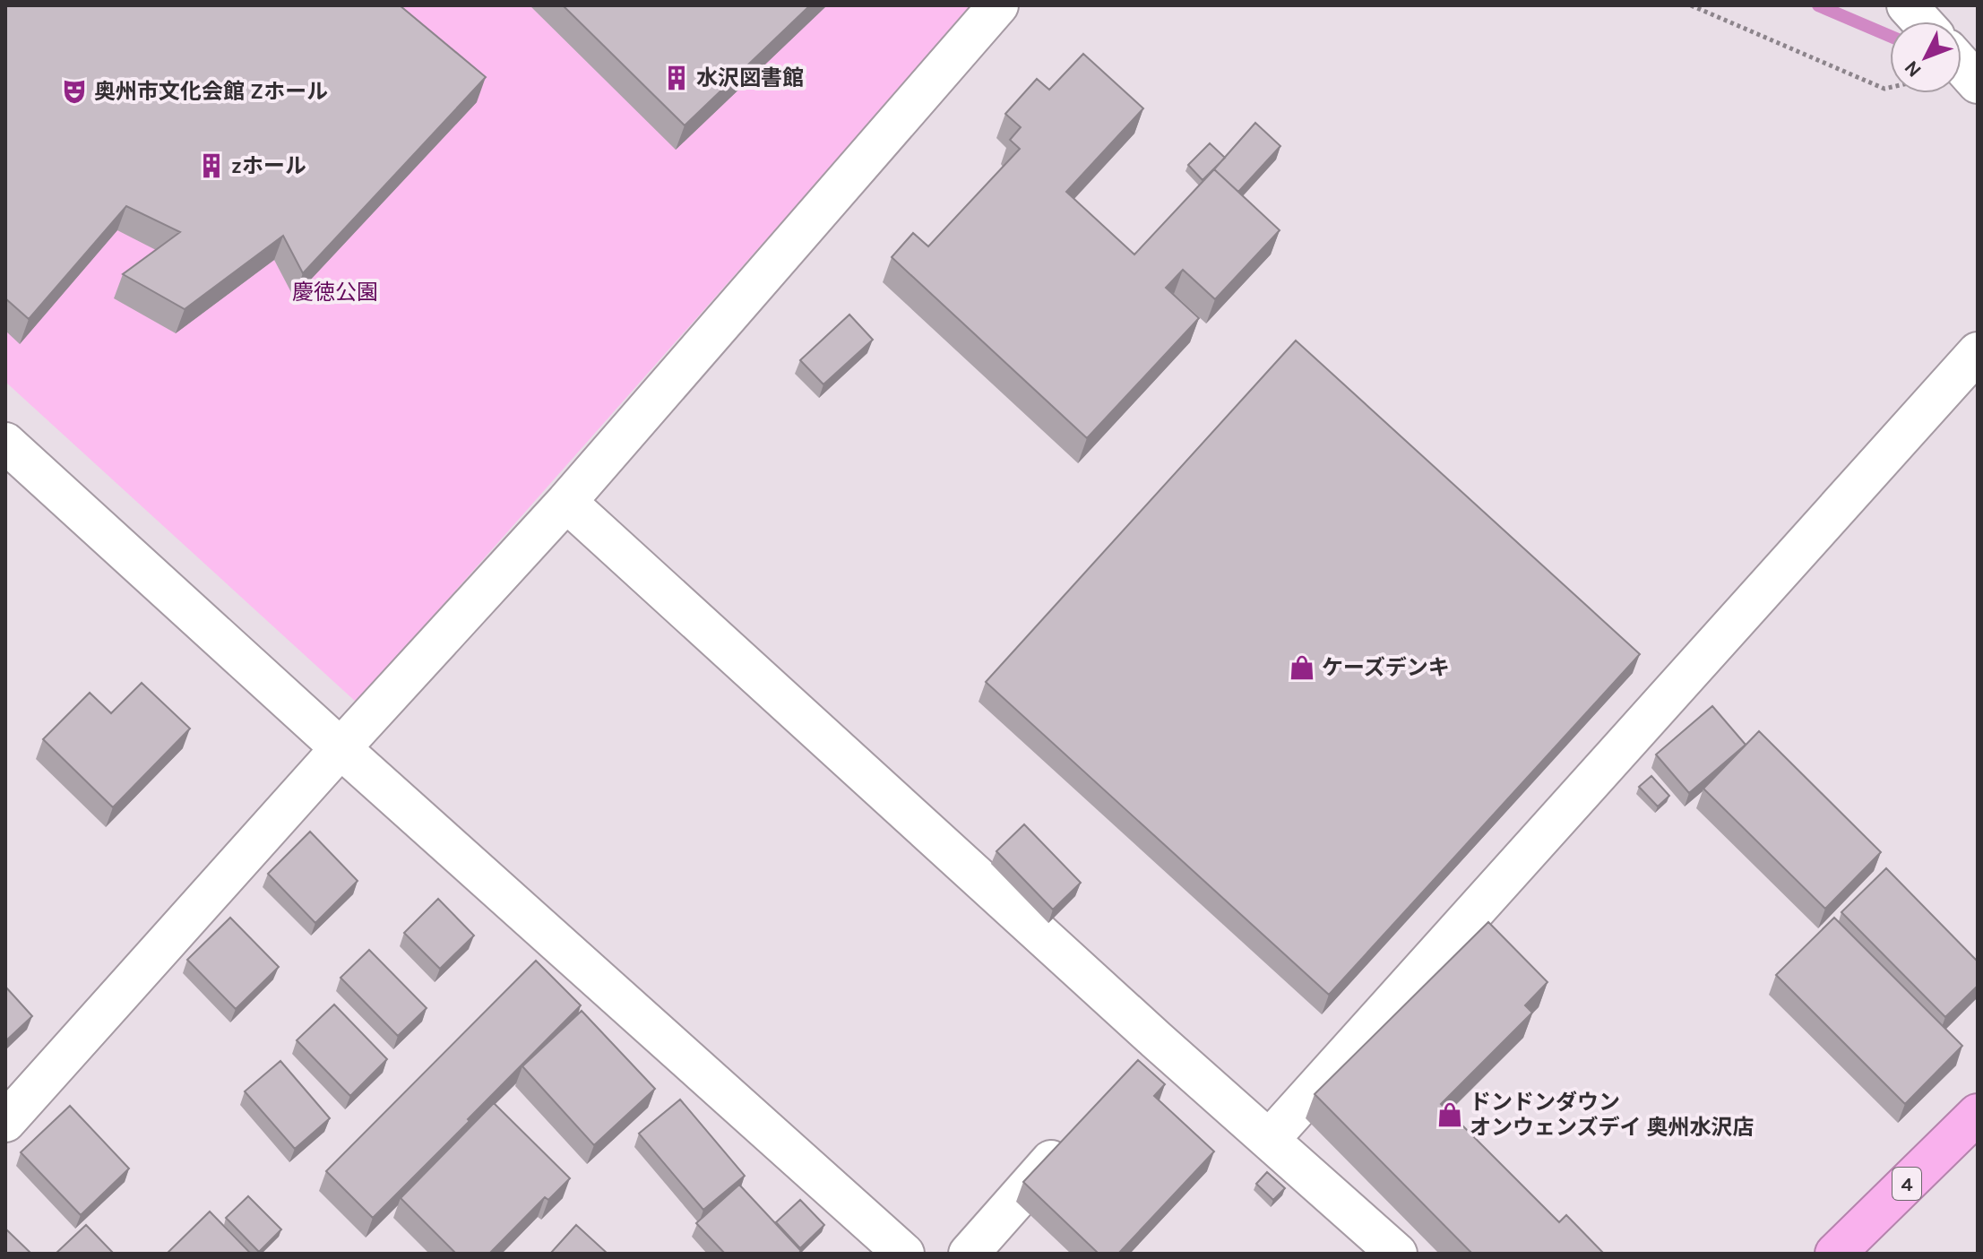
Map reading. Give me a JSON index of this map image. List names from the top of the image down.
{
  "streets": {
    "highway": ["4"]
  },
  "parks": ["慶徳公園"],
  "places": {
    "building": ["水沢図書館", "zホール"],
    "theatre": ["奥州市文化会館 Zホール"],
    "shop": ["ケーズデンキ", "ドンドンダウン オンウェンズデイ 奥州水沢店"]
  },
  "north": "bottom left"
}
